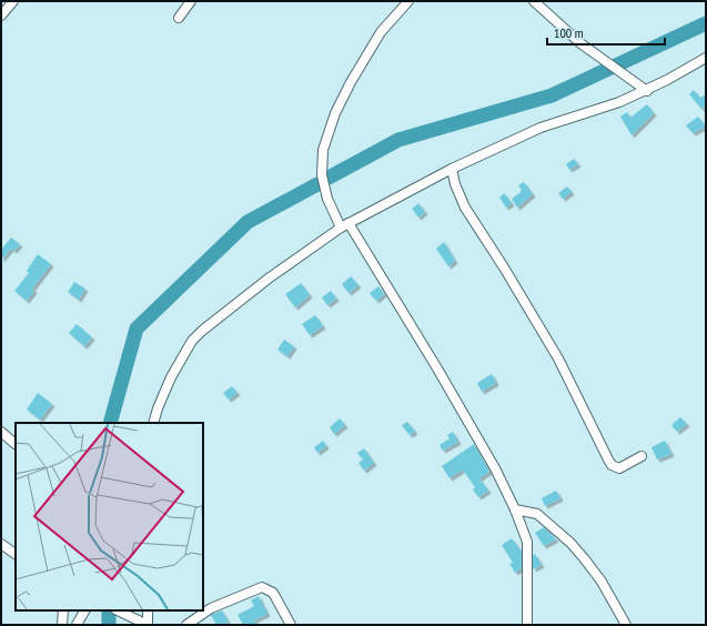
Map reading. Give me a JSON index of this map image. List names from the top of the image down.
{
  "scale_bar": "100 m"
}
